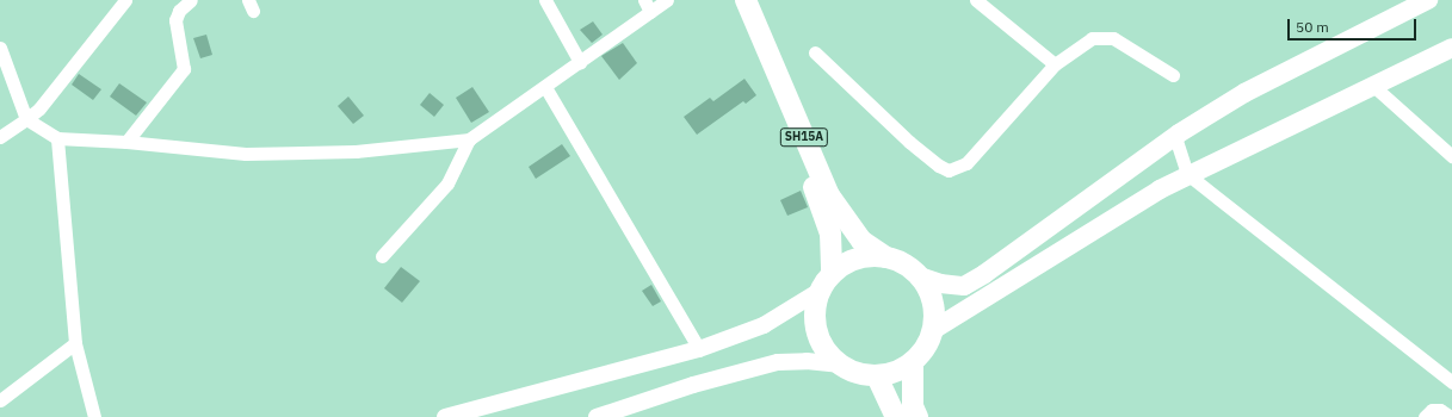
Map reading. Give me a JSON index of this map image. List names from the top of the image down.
{
  "streets": {
    "main road": ["SH15A"]
  },
  "scale_bar": "50 m"
}
